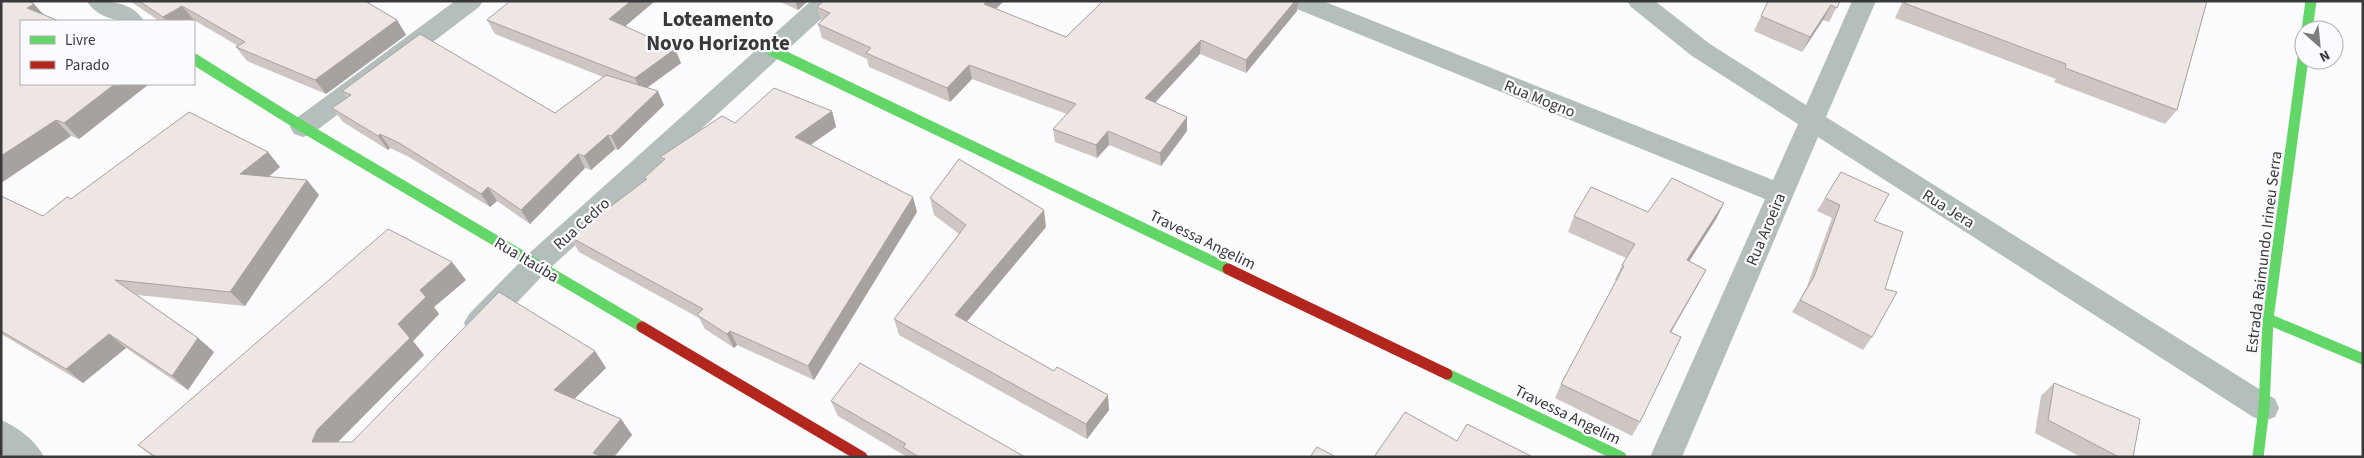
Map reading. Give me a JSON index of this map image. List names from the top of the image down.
{
  "streets": {
    "street": [
      "Rua Mogno",
      "Rua Jera",
      "Rua Cedro",
      "Rua Aroeira",
      "Travessa Angelim",
      "Estrada Raimundo Irineu Serra",
      "Rua Itaúba"
    ]
  },
  "crossings": [
    ["Rua Mogno", "Rua Aroeira"],
    ["Rua Jera", "Rua Aroeira"],
    ["Rua Jera", "Estrada Raimundo Irineu Serra"],
    ["Rua Cedro", "Travessa Angelim"],
    ["Rua Cedro", "Rua Itaúba"]
  ],
  "districts": ["Loteamento Novo Horizonte"],
  "legend": ["Livre", "Parado"],
  "north": "bottom right"
}
